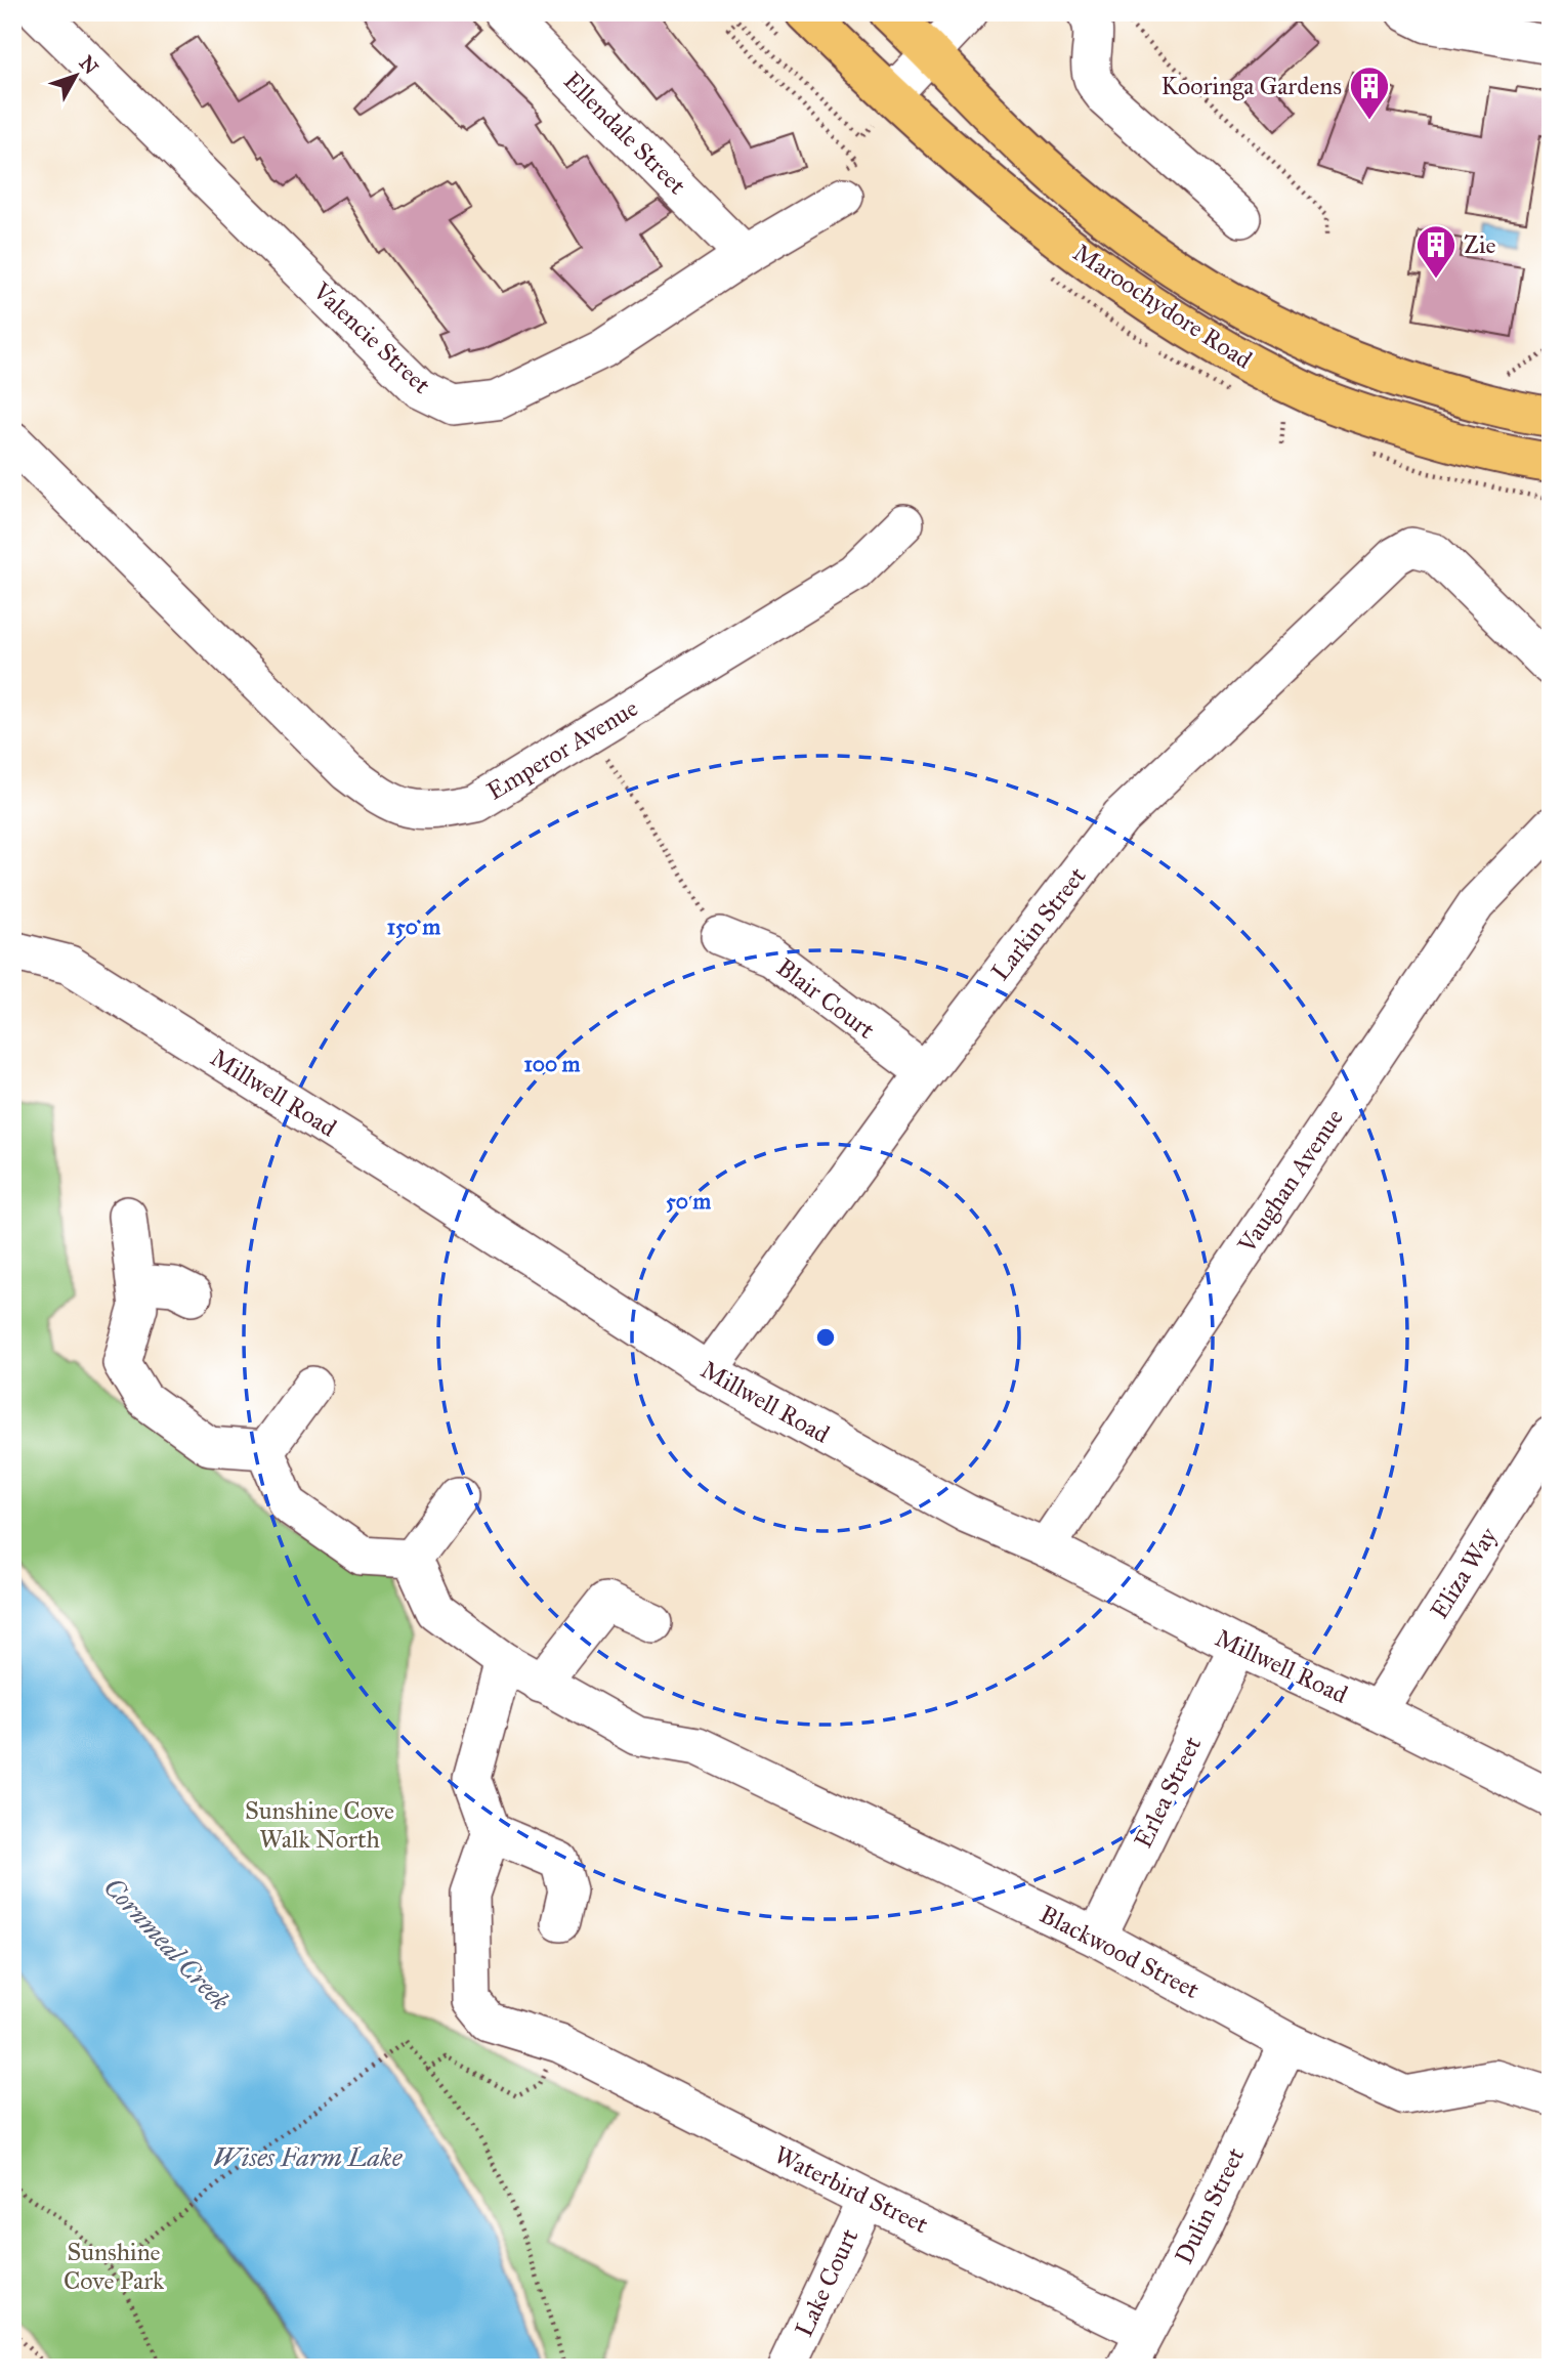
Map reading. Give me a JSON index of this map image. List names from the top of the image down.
{
  "streets": {
    "main road": ["Maroochydore Road"],
    "street": [
      "Ellendale Street",
      "Valencie Street",
      "Emperor Avenue",
      "Larkin Street",
      "Blair Court",
      "Millwell Road",
      "Vaughan Avenue",
      "Eliza Way",
      "Erlea Street",
      "Blackwood Street",
      "Waterbird Street",
      "Dulin Street",
      "Lake Court"
    ]
  },
  "crossings": [
    ["Ellendale Street", "Valencie Street"],
    ["Larkin Street", "Blair Court"],
    ["Larkin Street", "Millwell Road"],
    ["Millwell Road", "Vaughan Avenue"],
    ["Millwell Road", "Eliza Way"],
    ["Millwell Road", "Erlea Street"],
    ["Erlea Street", "Blackwood Street"],
    ["Blackwood Street", "Dulin Street"],
    ["Waterbird Street", "Dulin Street"],
    ["Waterbird Street", "Lake Court"]
  ],
  "water": ["Cornmeal Creek", "Wises Farm Lake"],
  "parks": ["Sunshine Cove Walk North", "Sunshine Cove Park"],
  "places": {
    "building": ["Kooringa Gardens", "Zie"]
  },
  "north": "top right",
  "rings": ["150 m", "100 m", "50 m"]
}
